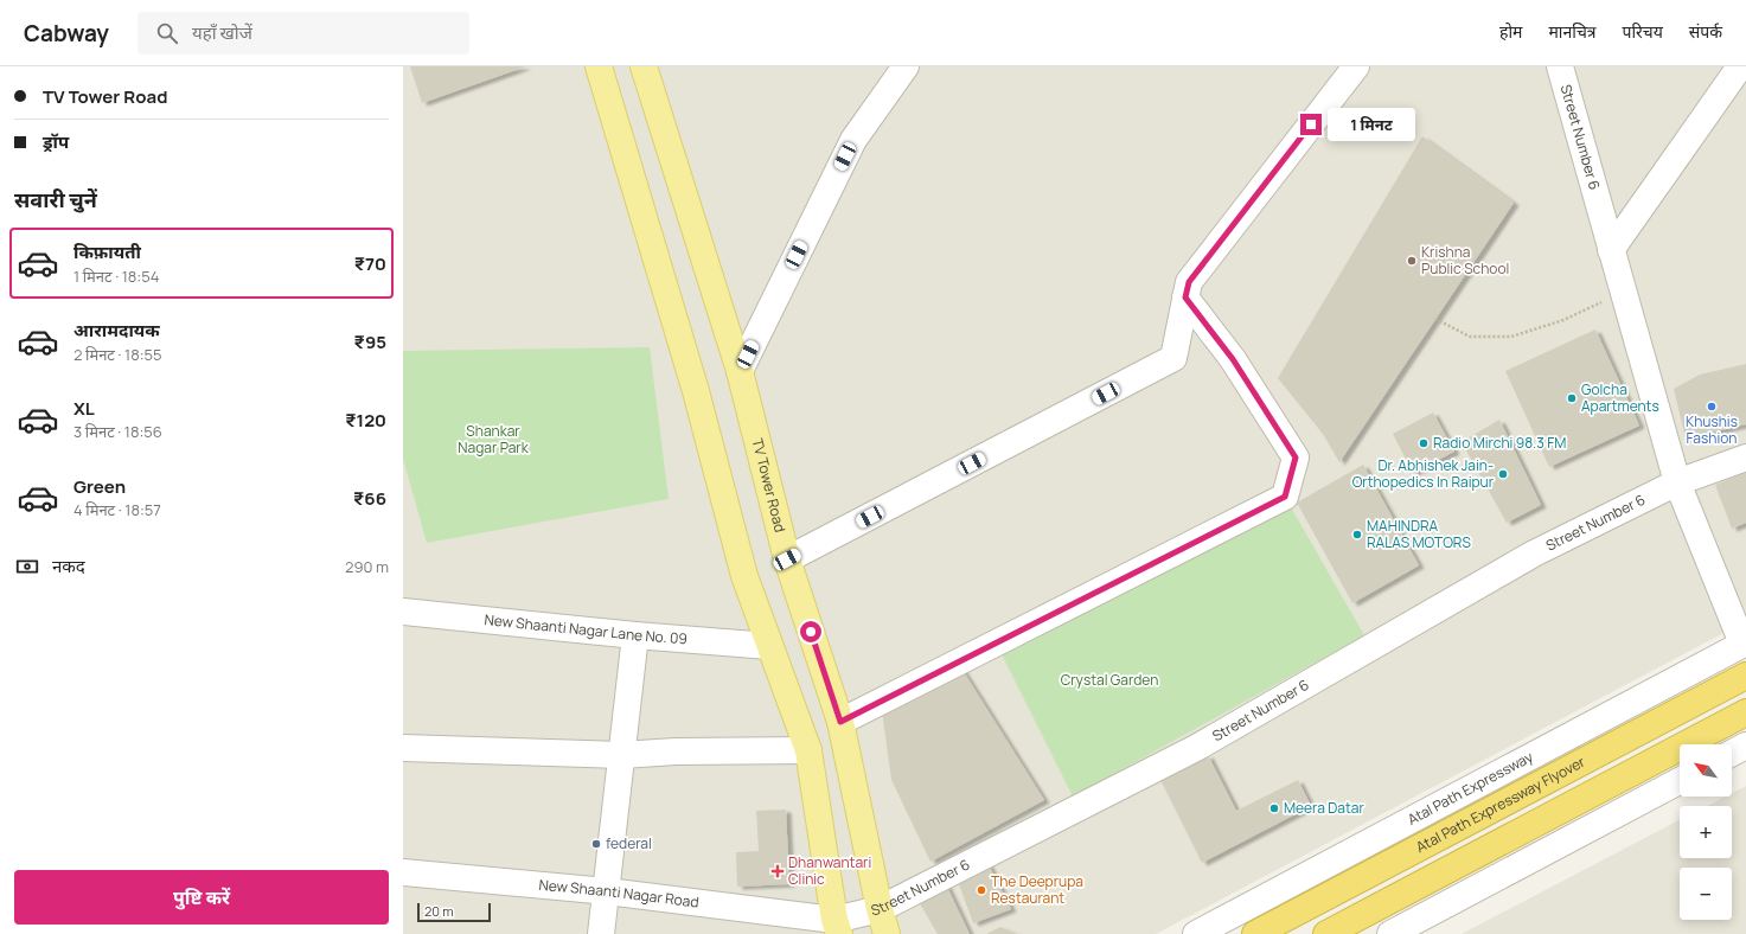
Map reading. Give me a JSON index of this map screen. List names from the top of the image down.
{
  "streets": {
    "highway": ["Atal Path Expressway Flyover"],
    "main road": ["TV Tower Road"],
    "street": [
      "Street Number 6",
      "New Shaanti Nagar Lane No. 09",
      "Atal Path Expressway",
      "New Shaanti Nagar Road"
    ]
  },
  "crossings": [
    ["Street Number 6", "TV Tower Road"],
    ["Street Number 6", "New Shaanti Nagar Road"]
  ],
  "parks": ["Shankar Nagar Park", "Crystal Garden"],
  "places": {
    "other": [
      "Krishna Public School",
      "Golcha Apartments",
      "Khushis Fashion",
      "Radio Mirchi 98.3 FM",
      "Dr. Abhishek Jain- Orthopedics In Raipur",
      "MAHINDRA RALAS MOTORS",
      "Meera Datar",
      "federal",
      "The Deeprupa Restaurant"
    ],
    "health": ["Dhanwantari Clinic"]
  },
  "scale_bar": "20 m",
  "north": "top left",
  "page": {
    "header": "Cabway",
    "search": "यहाँ खोजें",
    "nav": [
      "होम",
      "मानचित्र",
      "परिचय",
      "संपर्क"
    ],
    "banner": ["TV Tower Road", "ड्रॉप"],
    "bubble": "1 मिनट",
    "heading": "सवारी चुनें",
    "list": [
      {
        "name": "किफ़ायती",
        "note": "1 मिनट · 18:54",
        "value": "₹70"
      },
      {
        "name": "आरामदायक",
        "note": "2 मिनट · 18:55",
        "value": "₹95"
      },
      {
        "name": "XL",
        "note": "3 मिनट · 18:56",
        "value": "₹120"
      },
      {
        "name": "Green",
        "note": "4 मिनट · 18:57",
        "value": "₹66"
      }
    ],
    "pay": ["नकद", "290 m"],
    "map_buttons": ["+", "−"],
    "buttons": "पुष्टि करें",
    "scale": "20 m"
  }
}
